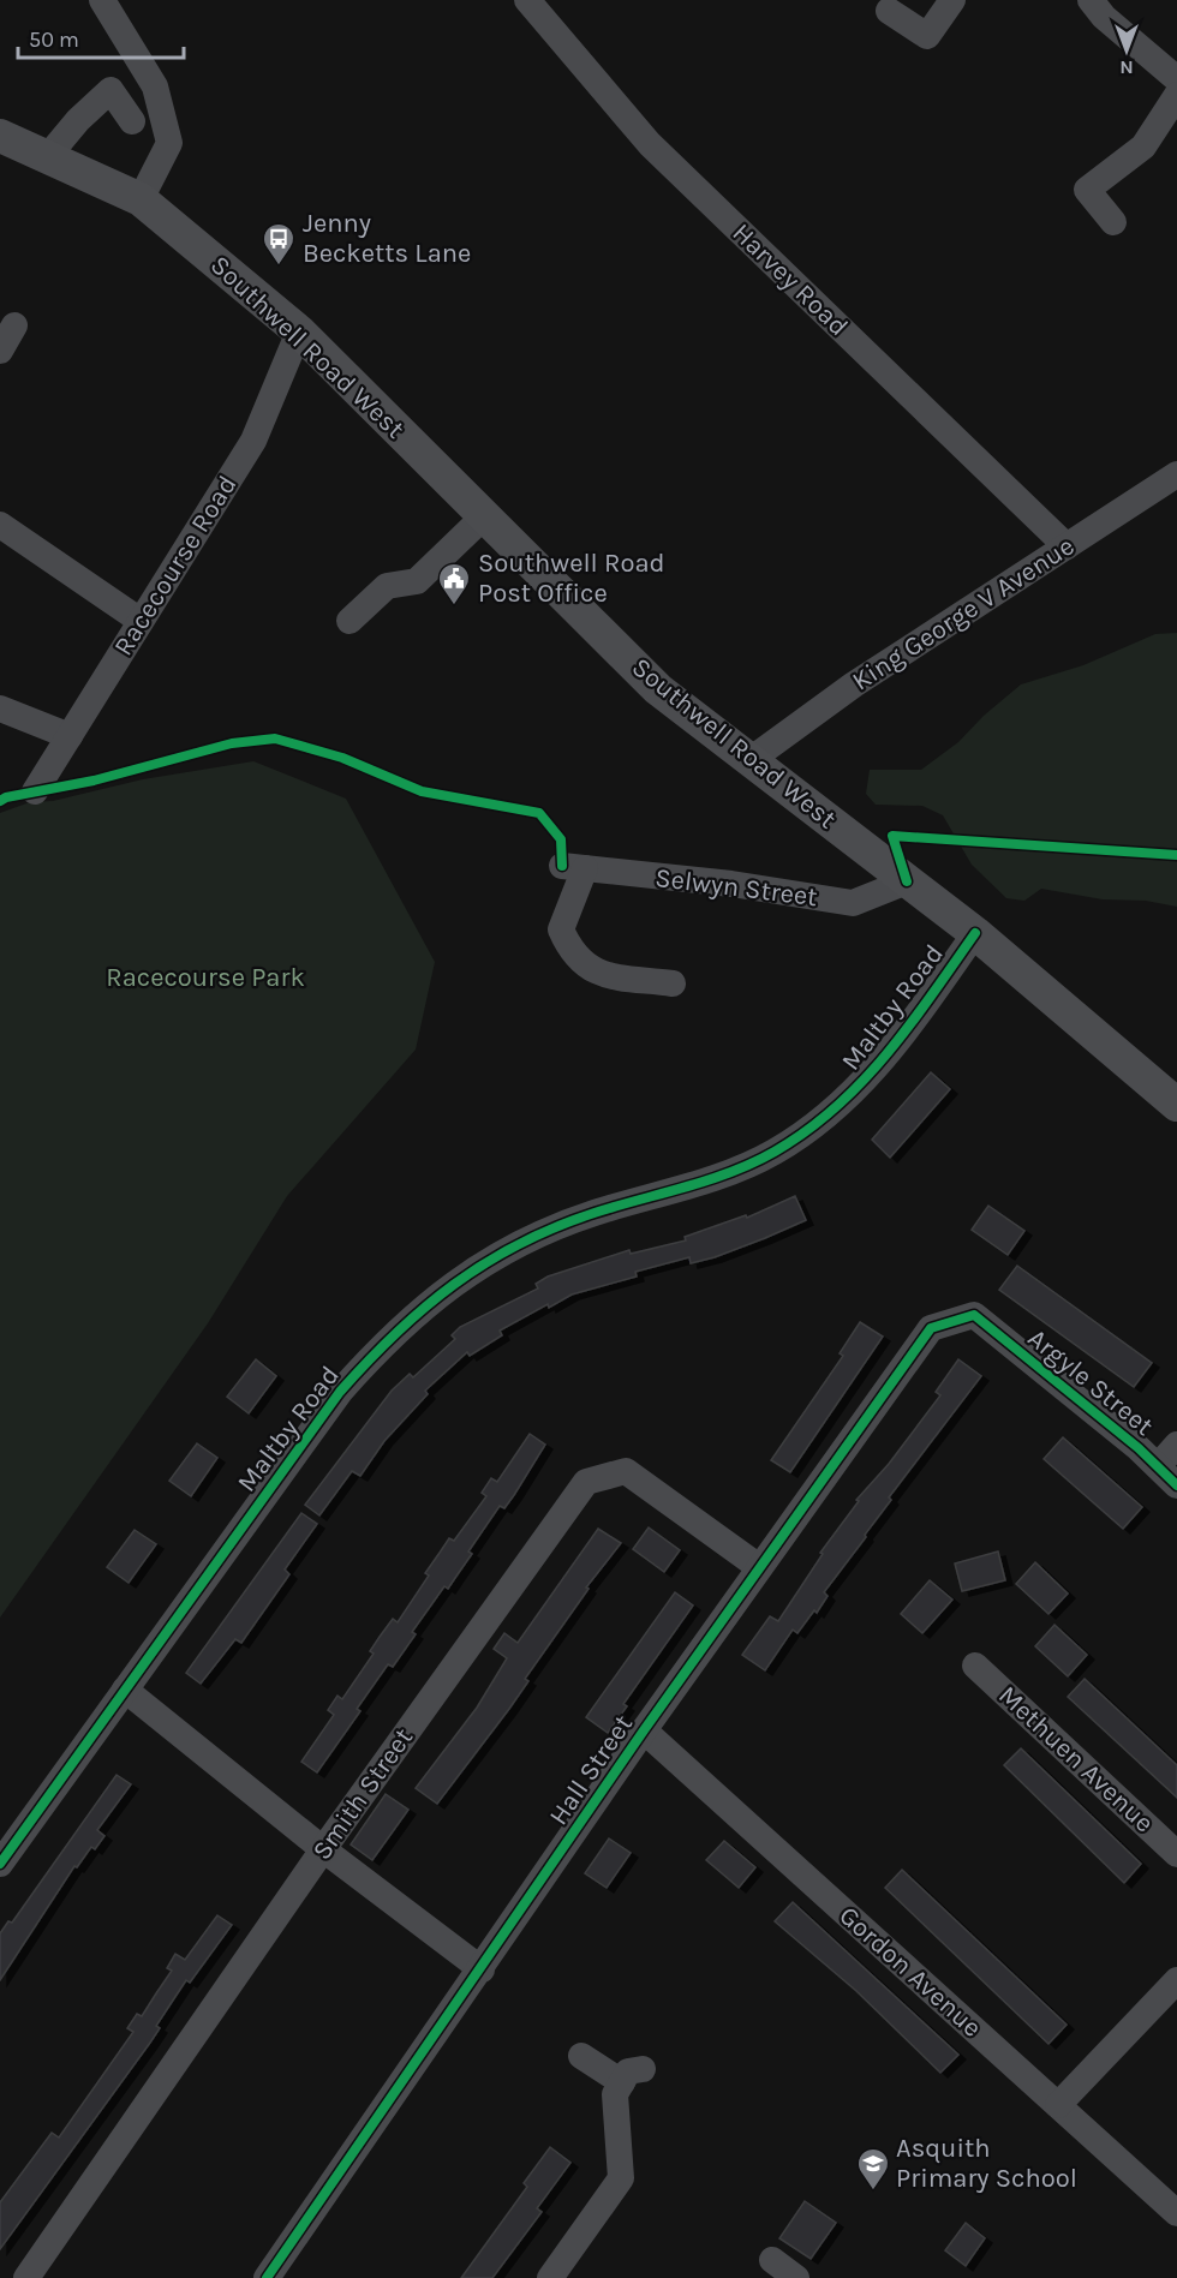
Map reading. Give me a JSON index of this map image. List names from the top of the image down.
{
  "streets": {
    "main road": ["Southwell Road West"],
    "street": [
      "Harvey Road",
      "Racecourse Road",
      "King George V Avenue",
      "Selwyn Street",
      "Maltby Road",
      "Argyle Street",
      "Methuen Avenue",
      "Hall Street",
      "Smith Street",
      "Gordon Avenue"
    ]
  },
  "crossings": [
    ["Harvey Road", "King George V Avenue"],
    ["Southwell Road West", "Racecourse Road"],
    ["Southwell Road West", "King George V Avenue"],
    ["Southwell Road West", "Selwyn Street"],
    ["Southwell Road West", "Maltby Road"],
    ["Argyle Street", "Hall Street"],
    ["Hall Street", "Smith Street"],
    ["Hall Street", "Gordon Avenue"]
  ],
  "parks": ["Racecourse Park"],
  "places": {
    "bus stop": ["Jenny Becketts Lane"],
    "public building": ["Southwell Road Post Office"],
    "school or university": ["Asquith Primary School"]
  },
  "scale_bar": "50 m",
  "north": "bottom"
}
